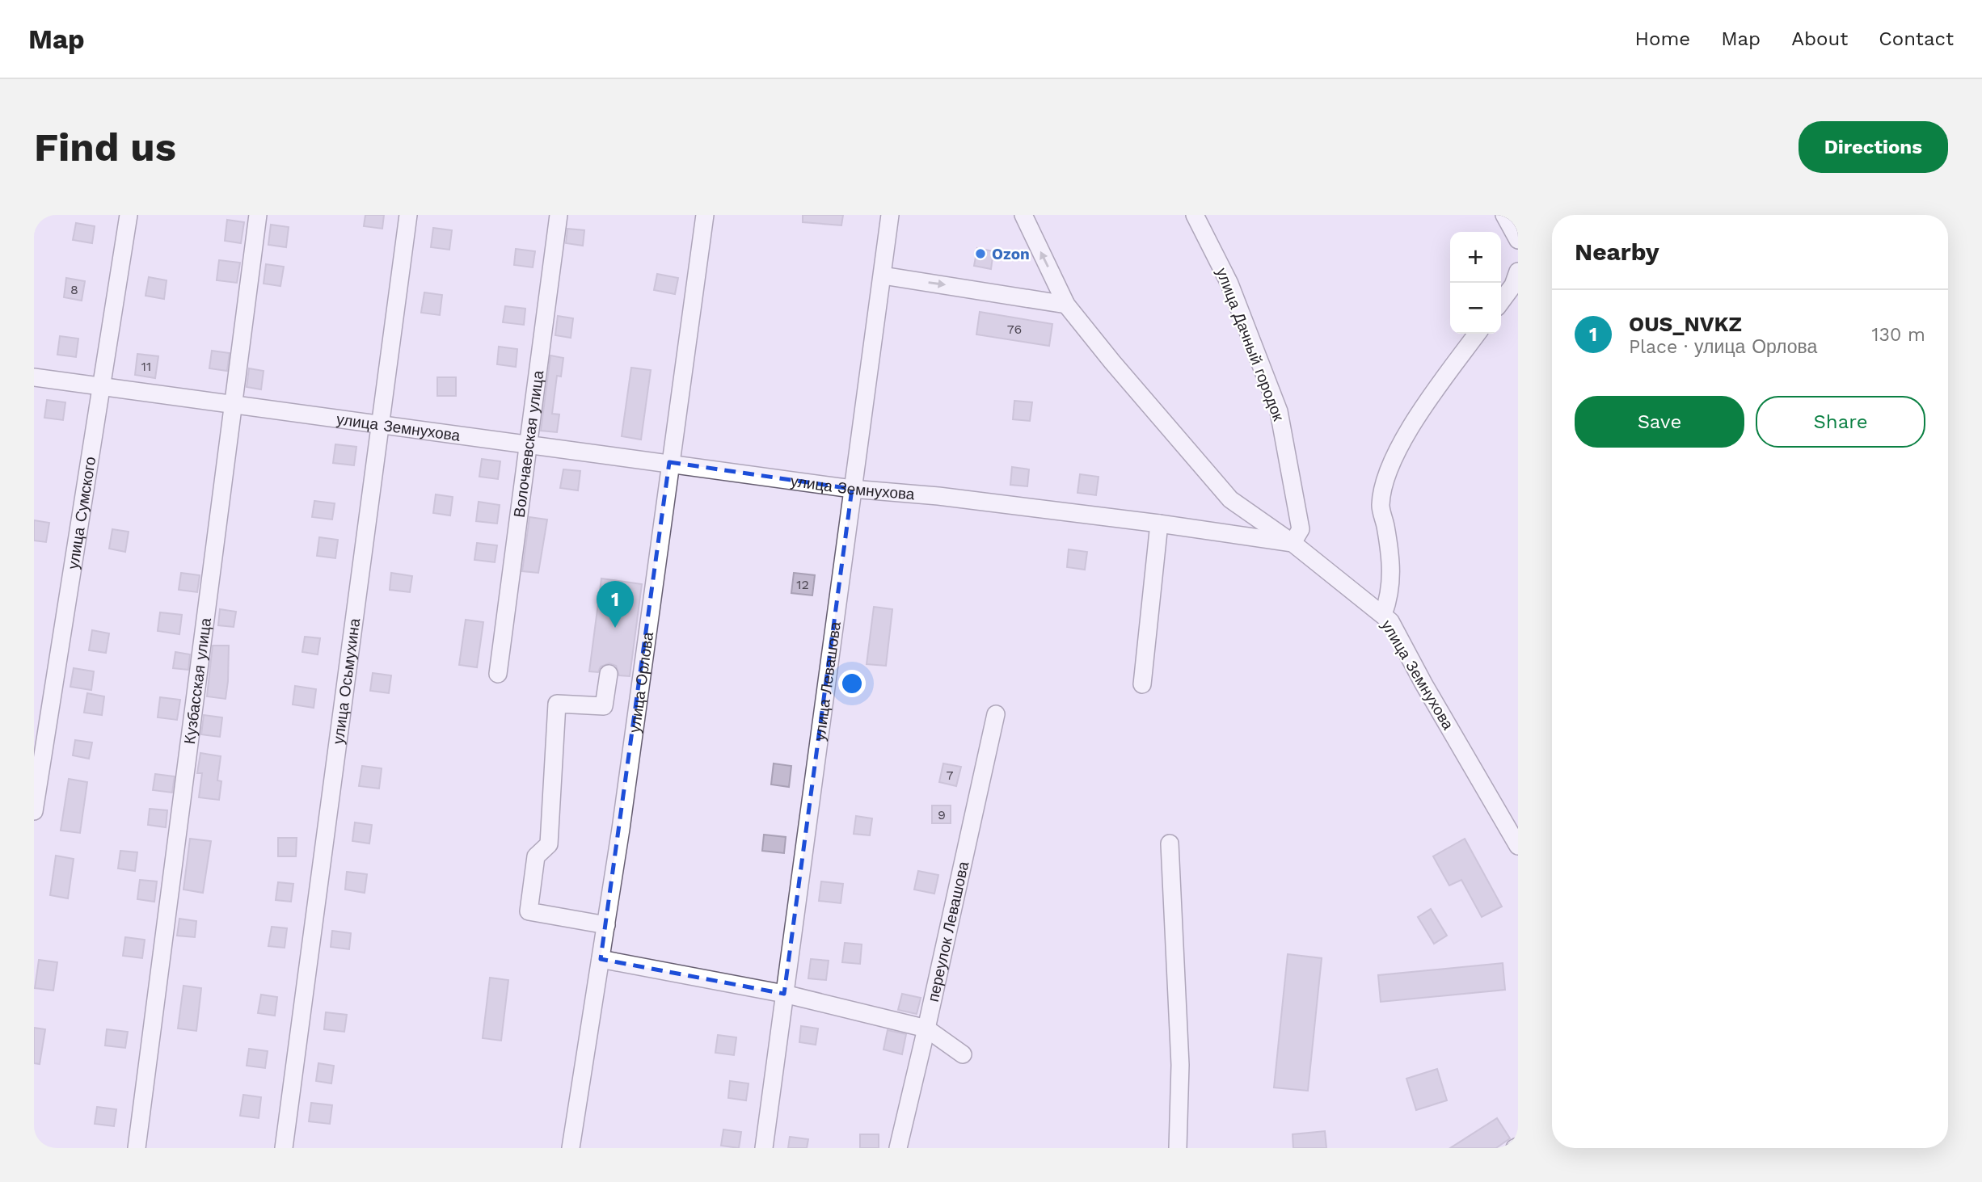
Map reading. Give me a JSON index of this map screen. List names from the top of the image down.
{
  "streets": {
    "street": [
      "улица Дачный городок",
      "улица Земнухова",
      "Волочаевская улица",
      "улица Сумского",
      "Кузбасская улица",
      "улица Осьмухина",
      "улица Левашова",
      "улица Орлова",
      "переулок Левашова"
    ]
  },
  "crossings": [
    ["улица Дачный городок", "улица Земнухова"],
    ["улица Земнухова", "Волочаевская улица"],
    ["улица Земнухова", "улица Сумского"],
    ["улица Земнухова", "Кузбасская улица"],
    ["улица Земнухова", "улица Осьмухина"],
    ["улица Земнухова", "улица Левашова"],
    ["улица Земнухова", "улица Орлова"]
  ],
  "places": ["Ozon"],
  "house_numbers": [
    "8",
    "76",
    "11",
    "12",
    "7",
    "9"
  ],
  "page": {
    "header": "Map",
    "nav": [
      "Home",
      "Map",
      "About",
      "Contact"
    ],
    "buttons": [
      "Directions",
      ["Save", "Share"]
    ],
    "title": "Find us",
    "heading": "Nearby",
    "map_buttons": ["+", "−"],
    "list": [
      {
        "mark": "1",
        "name": "OUS_NVKZ",
        "note": "Place · улица Орлова",
        "value": "130 m"
      }
    ],
    "pins": "1"
  }
}
